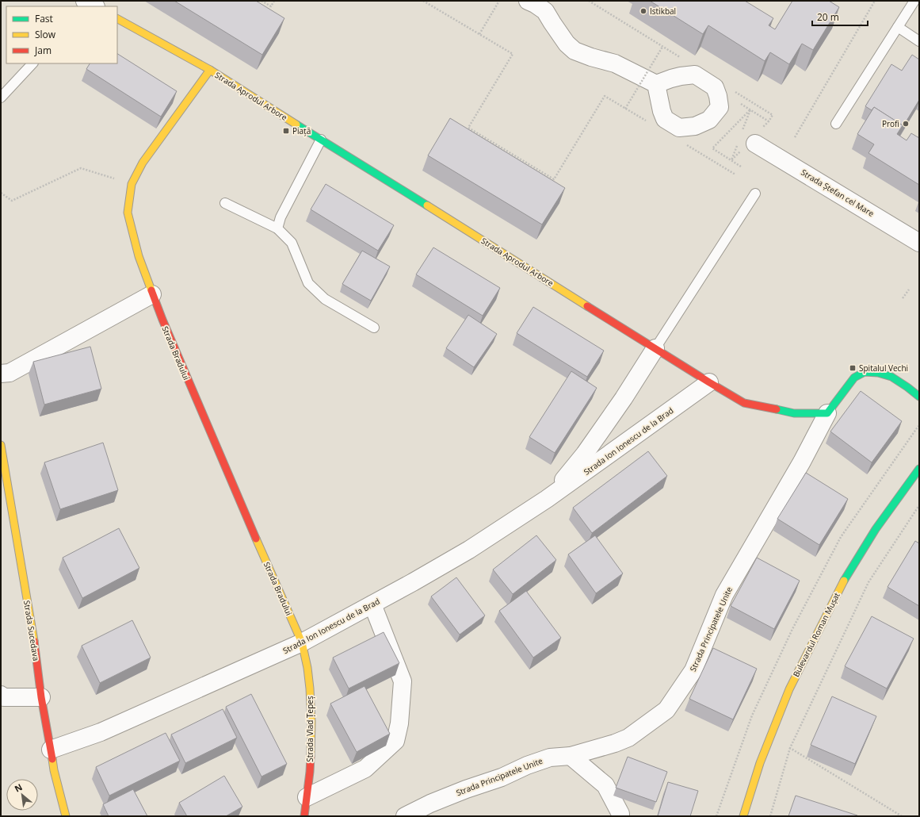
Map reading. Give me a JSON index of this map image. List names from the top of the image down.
{
  "streets": {
    "street": [
      "Strada Aprodul Arbore",
      "Strada Ștefan cel Mare",
      "Strada Bradului",
      "Strada Ion Ionescu de la Brad",
      "Strada Principatele Unite",
      "Strada Sucedava",
      "Bulevardul Roman Mușat",
      "Strada Vlad Țepeș"
    ]
  },
  "crossings": [
    ["Strada Aprodul Arbore", "Strada Bradului"],
    ["Strada Aprodul Arbore", "Strada Ion Ionescu de la Brad"],
    ["Strada Aprodul Arbore", "Strada Principatele Unite"],
    ["Strada Bradului", "Strada Ion Ionescu de la Brad"],
    ["Strada Bradului", "Strada Vlad Țepeș"],
    ["Strada Ion Ionescu de la Brad", "Strada Sucedava"],
    ["Strada Ion Ionescu de la Brad", "Strada Vlad Țepeș"]
  ],
  "places": {
    "other": ["Istikbal", "Profi"],
    "transit": ["Piață", "Spitalul Vechi"]
  },
  "legend": ["Fast", "Slow", "Jam"],
  "scale_bar": "20 m",
  "north": "top left"
}
